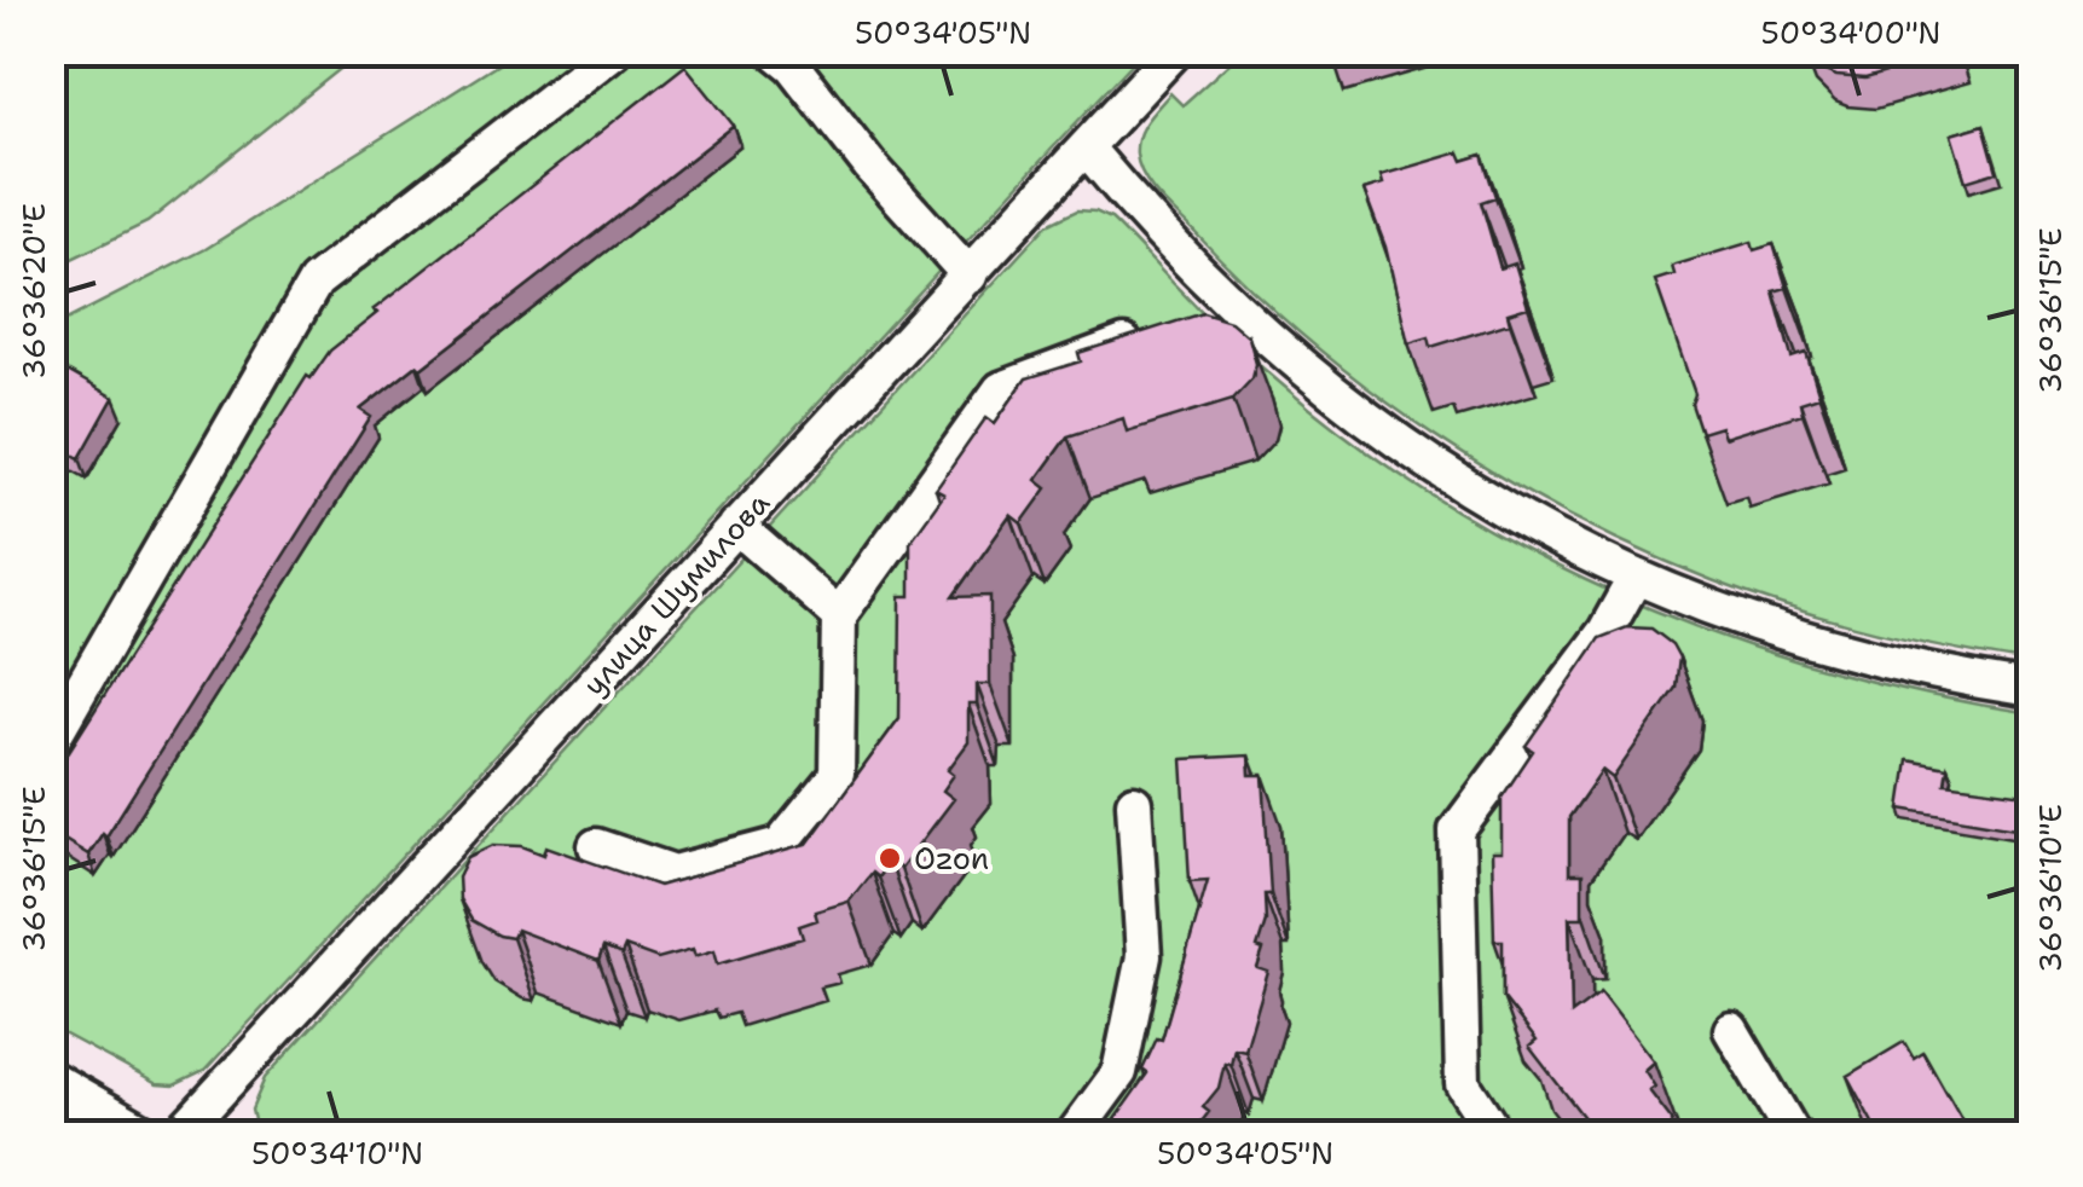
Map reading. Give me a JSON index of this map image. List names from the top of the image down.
{
  "streets": {
    "street": ["улица Шумилова"]
  },
  "places": ["Ozon"],
  "coordinates": [
    "50°34'05\"N",
    "50°34'00\"N",
    "36°36'20\"E",
    "36°36'15\"E",
    "36°36'10\"E",
    "50°34'10\"N"
  ]
}
